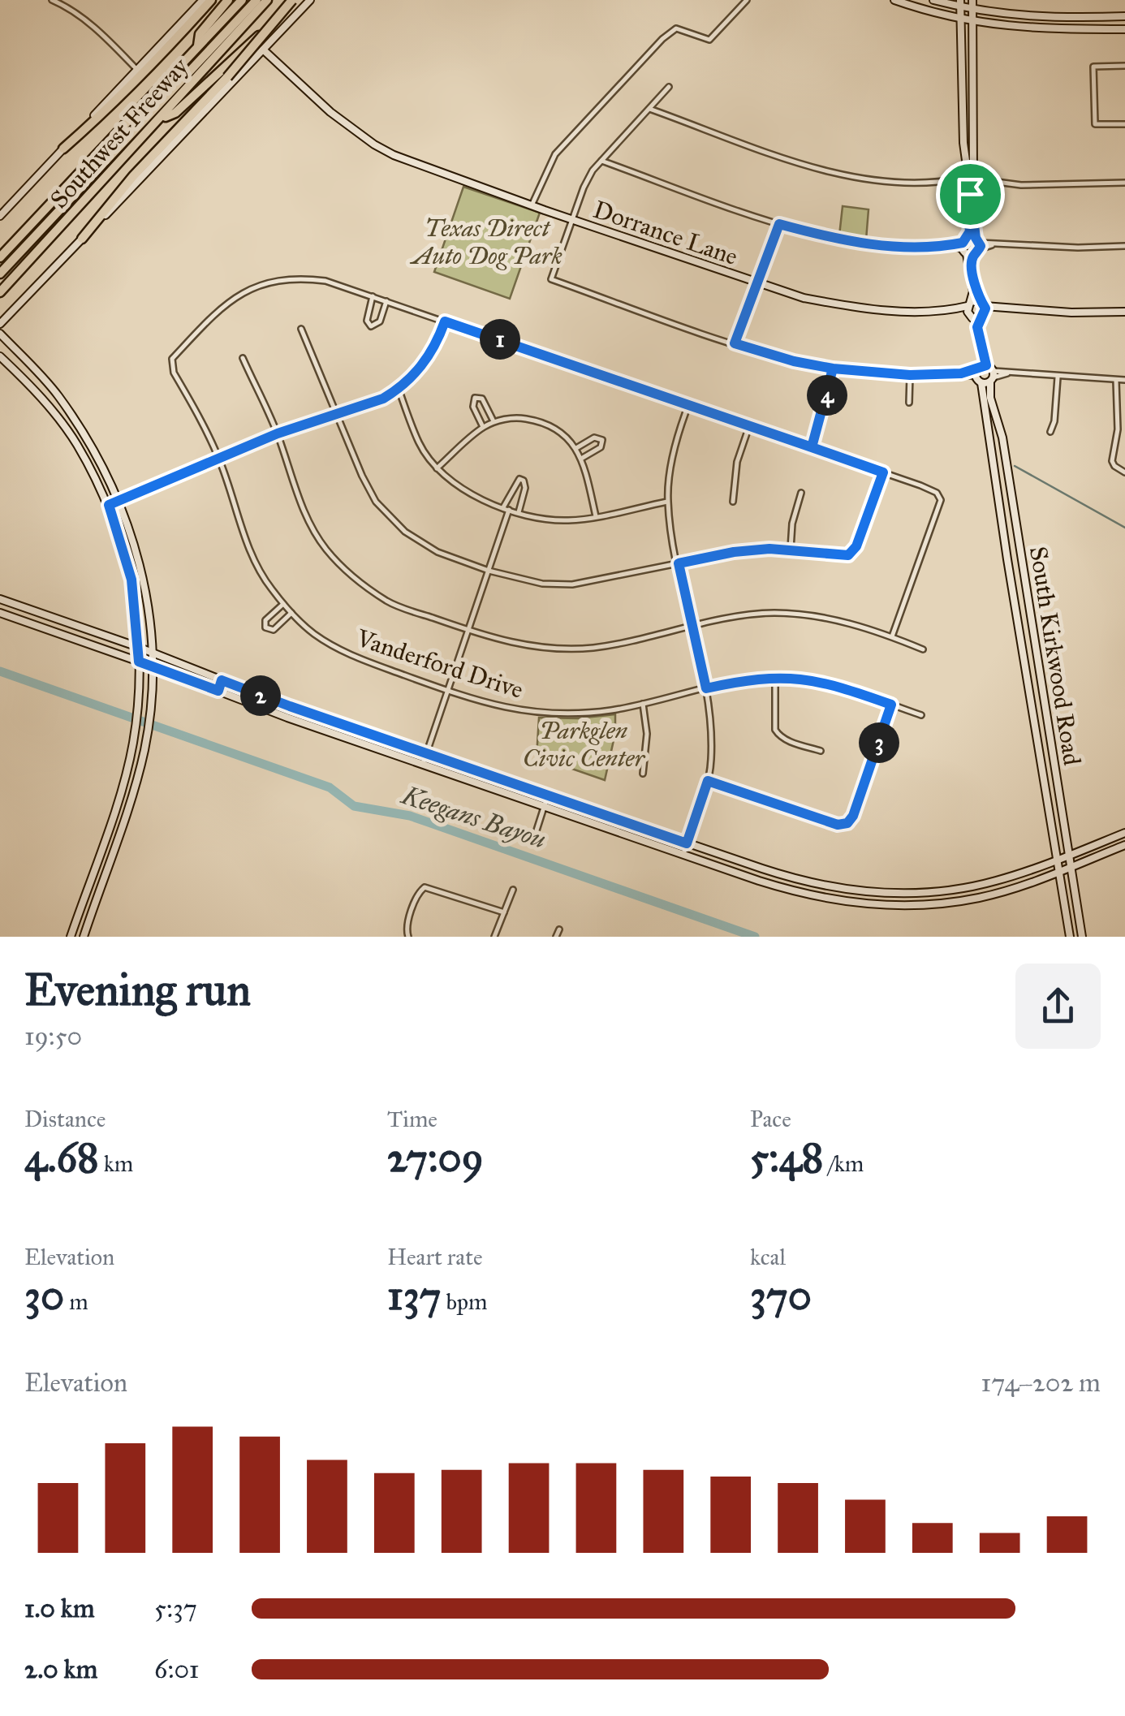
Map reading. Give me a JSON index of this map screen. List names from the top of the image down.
{
  "streets": {
    "highway": ["Southwest Freeway"],
    "main road": ["Dorrance Lane", "South Kirkwood Road"],
    "street": ["Vanderford Drive"]
  },
  "crossings": [
    ["Dorrance Lane", "South Kirkwood Road"]
  ],
  "water": ["Keegans Bayou"],
  "parks": ["Texas Direct Auto Dog Park", "Parkglen Civic Center"],
  "page": {
    "pins": [
      "1",
      "4",
      "2",
      "3"
    ],
    "heading": ["Evening run", "19:50"],
    "stats": [
      ["Distance", "4.68 km"],
      ["Time", "27:09"],
      ["Pace", "5:48 /km"],
      ["Elevation", "30 m"],
      ["Heart rate", "137 bpm"],
      ["kcal", "370"]
    ],
    "chart": ["Elevation", "174–202 m"],
    "list": [
      {
        "name": "1.0 km",
        "note": "5:37"
      },
      {
        "name": "2.0 km",
        "note": "6:01"
      }
    ]
  }
}
